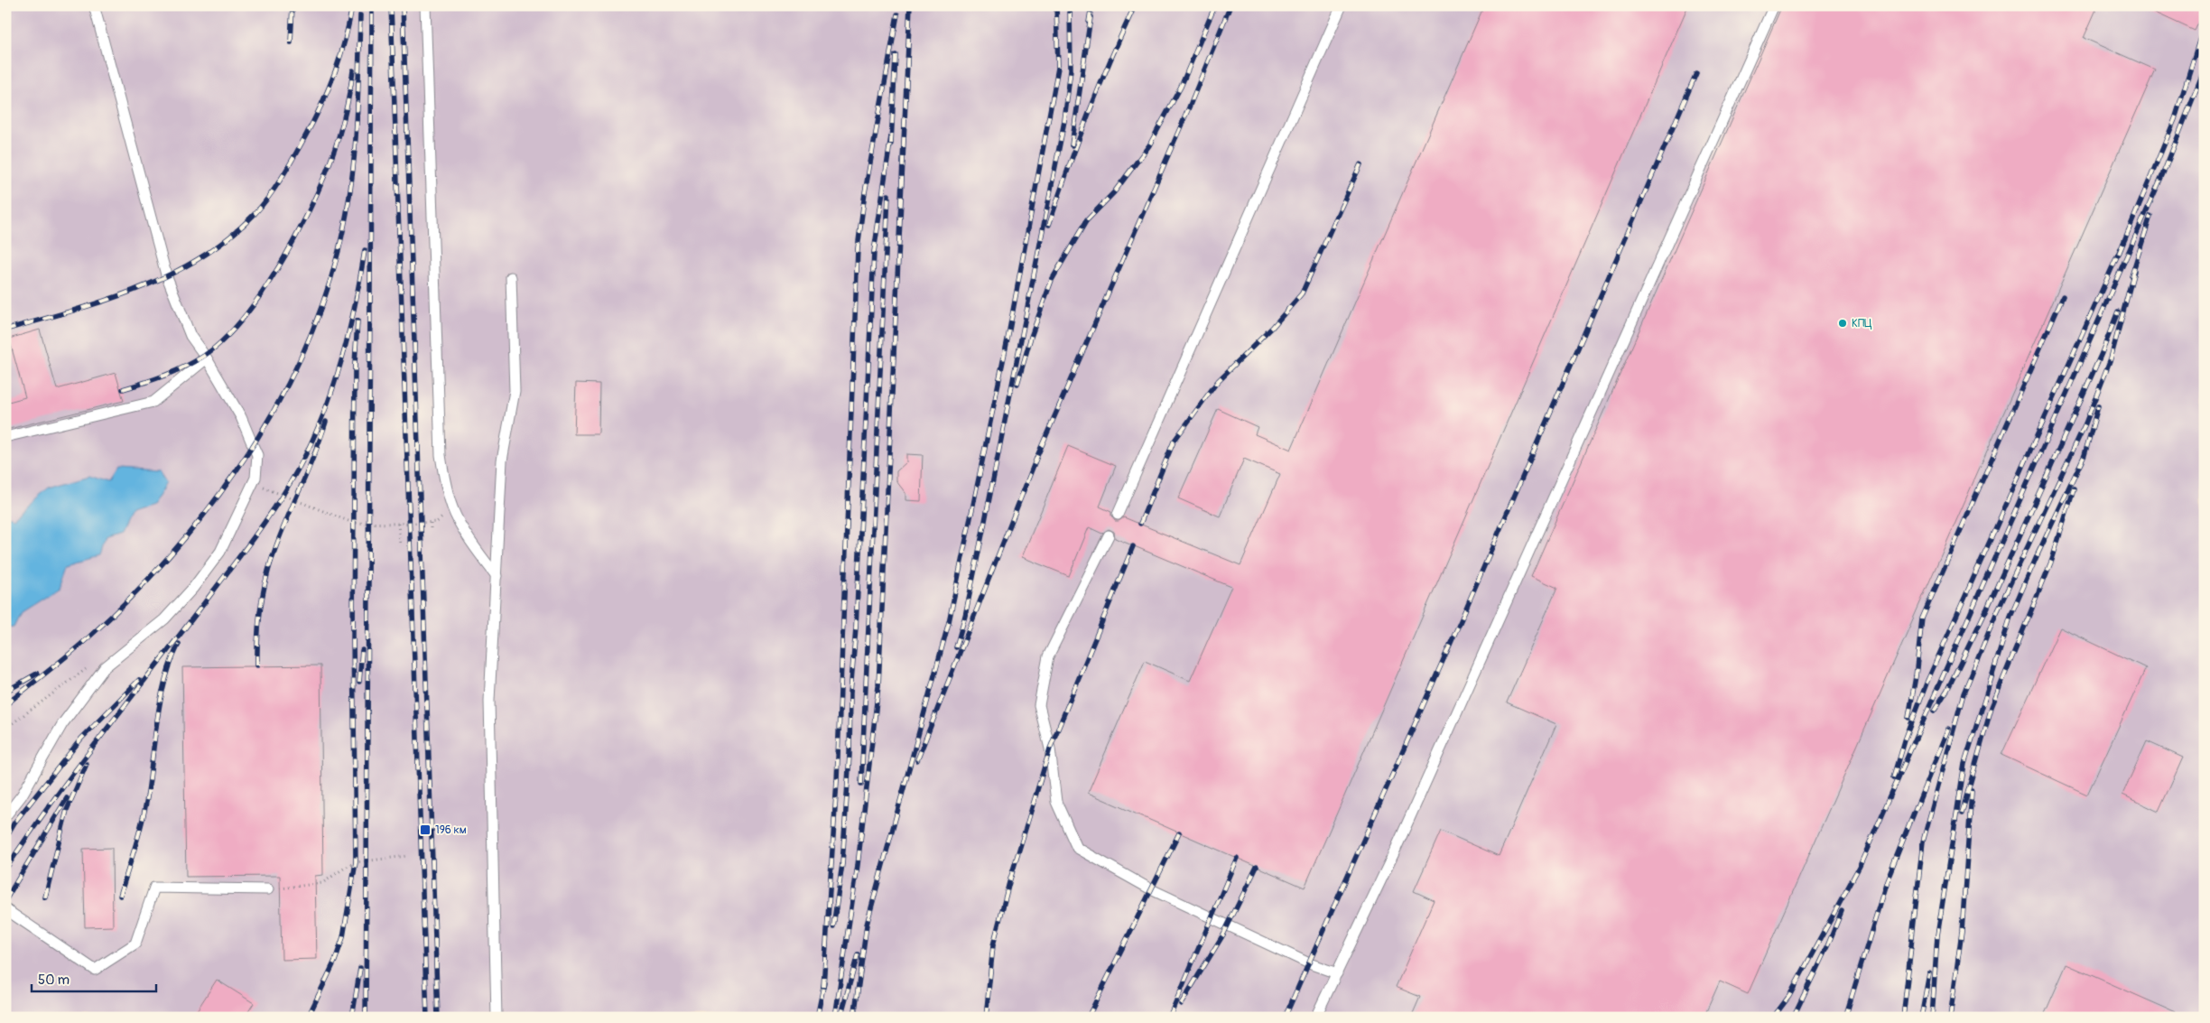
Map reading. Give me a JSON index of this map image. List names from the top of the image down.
{
  "places": {
    "other": ["КПЦ"],
    "transit": ["196 км"]
  },
  "scale_bar": "50 m"
}
